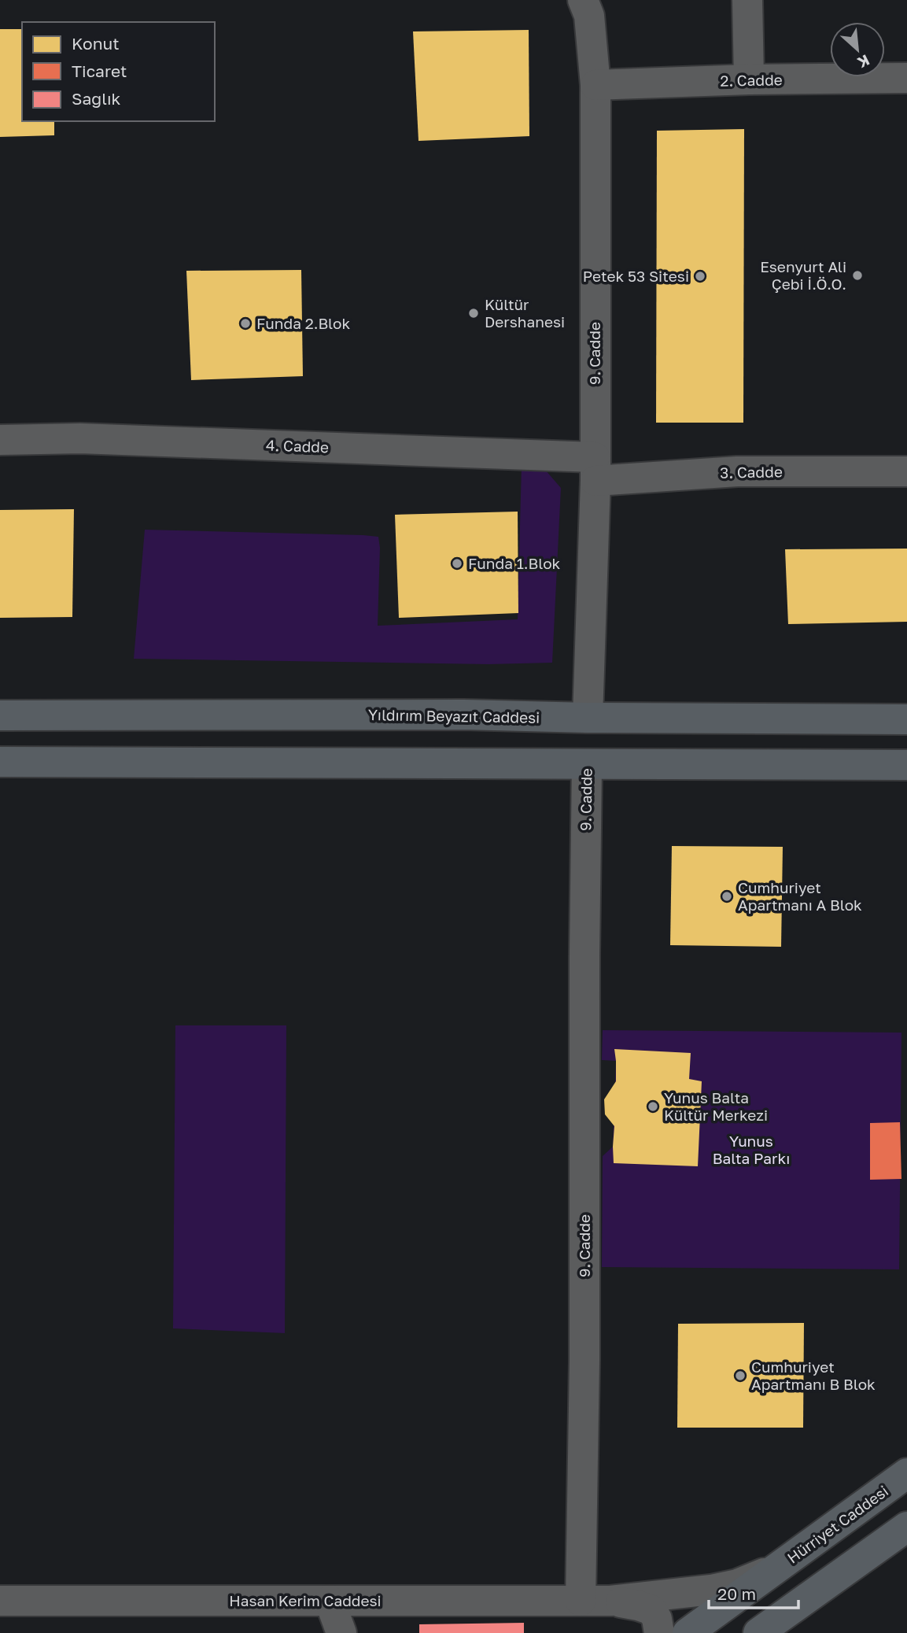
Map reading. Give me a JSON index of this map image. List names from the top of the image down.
{
  "streets": {
    "main road": ["9. Cadde", "Yıldırım Beyazıt Caddesi", "Hürriyet Caddesi"],
    "street": [
      "2. Cadde",
      "4. Cadde",
      "3. Cadde",
      "Hasan Kerim Caddesi"
    ]
  },
  "crossings": [
    ["2. Cadde", "9. Cadde"],
    ["9. Cadde", "4. Cadde"],
    ["9. Cadde", "3. Cadde"],
    ["9. Cadde", "Yıldırım Beyazıt Caddesi"],
    ["9. Cadde", "Hasan Kerim Caddesi"],
    ["4. Cadde", "3. Cadde"]
  ],
  "parks": ["Yunus Balta Parkı"],
  "places": [
    "Esenyurt Ali Çebi İ.Ö.O.",
    "Petek 53 Sitesi",
    "Kültür Dershanesi",
    "Funda 2.Blok",
    "Funda 1.Blok",
    "Cumhuriyet Apartmanı A Blok",
    "Yunus Balta Kültür Merkezi",
    "Cumhuriyet Apartmanı B Blok"
  ],
  "legend": ["Konut", "Ticaret", "Sağlık"],
  "scale_bar": "20 m",
  "north": "bottom right"
}
